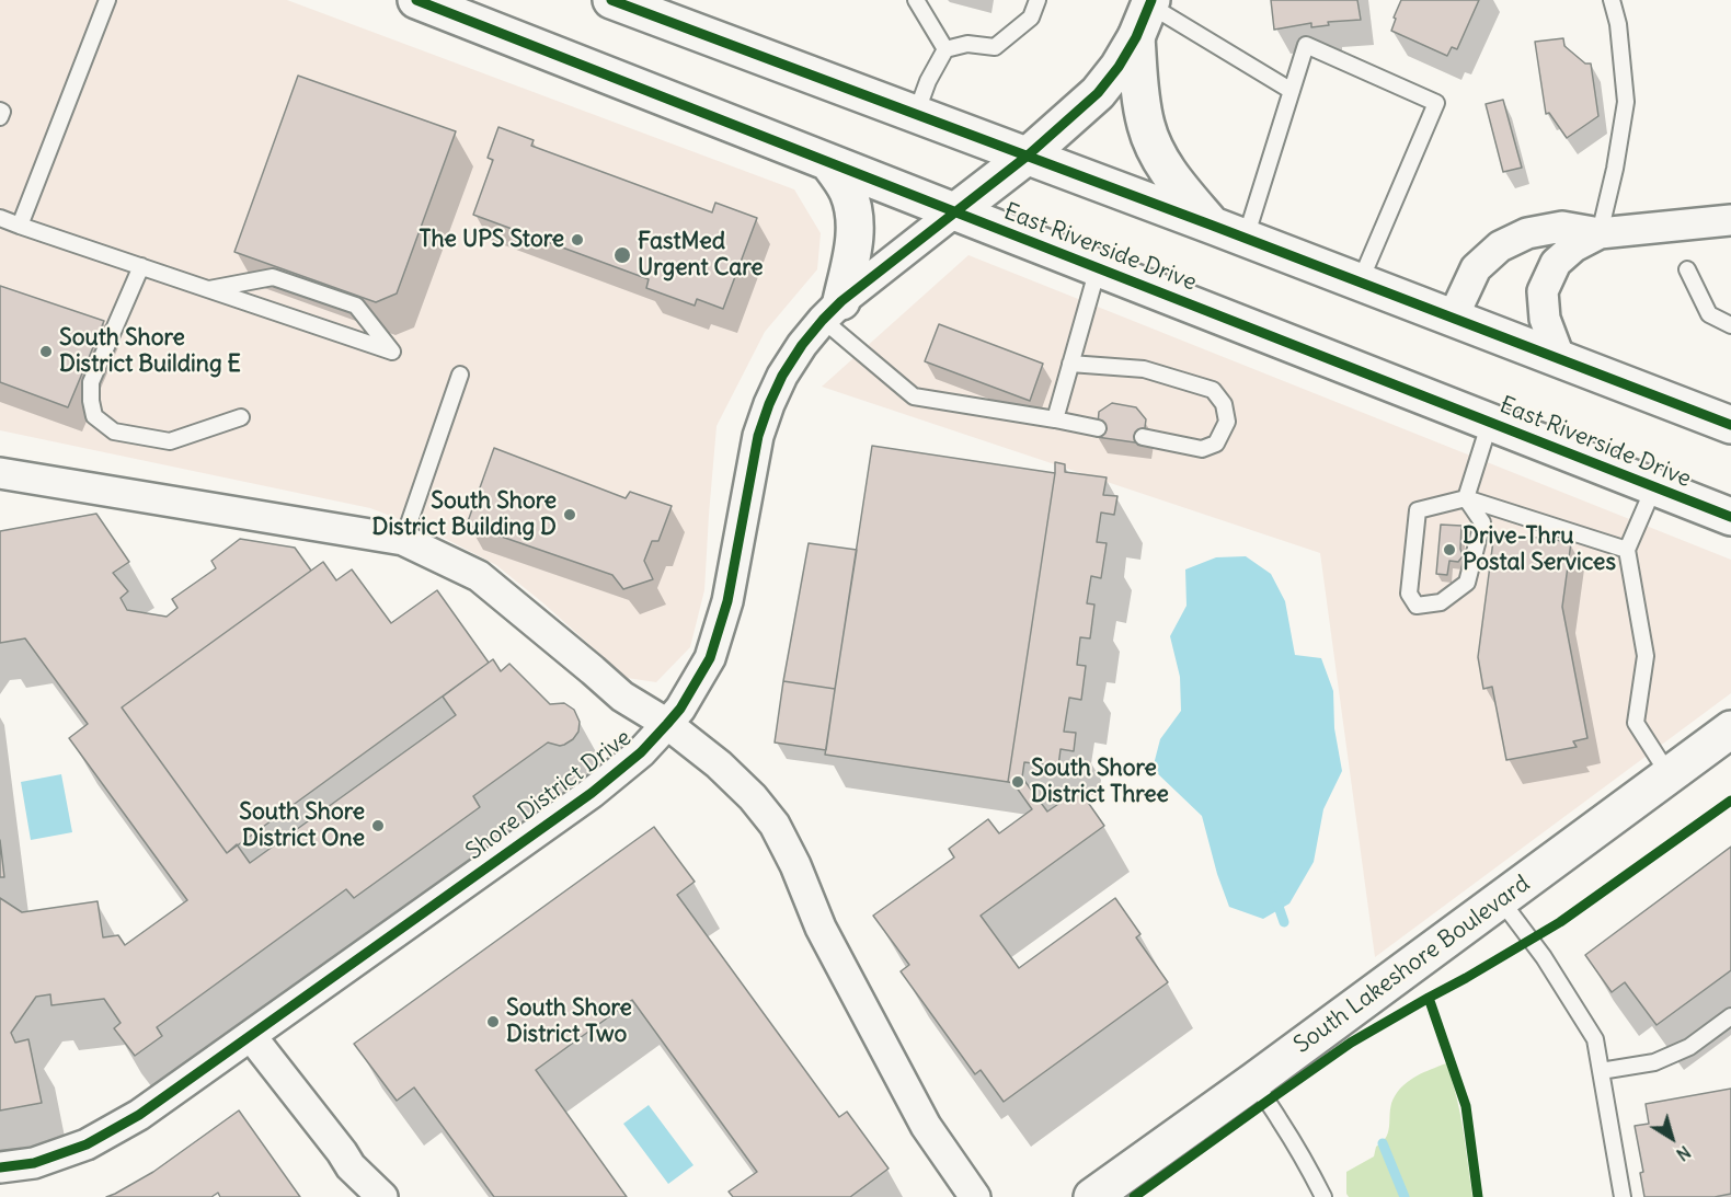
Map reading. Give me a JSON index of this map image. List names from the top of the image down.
{
  "streets": {
    "main road": ["East Riverside Drive", "South Lakeshore Boulevard"],
    "street": ["Shore District Drive"]
  },
  "crossings": [
    ["East Riverside Drive", "Shore District Drive"]
  ],
  "places": [
    "The UPS Store",
    "FastMed Urgent Care",
    "South Shore District Building E",
    "South Shore District Building D",
    "Drive-Thru Postal Services",
    "South Shore District Three",
    "South Shore District One",
    "South Shore District Two"
  ],
  "north": "bottom right"
}
